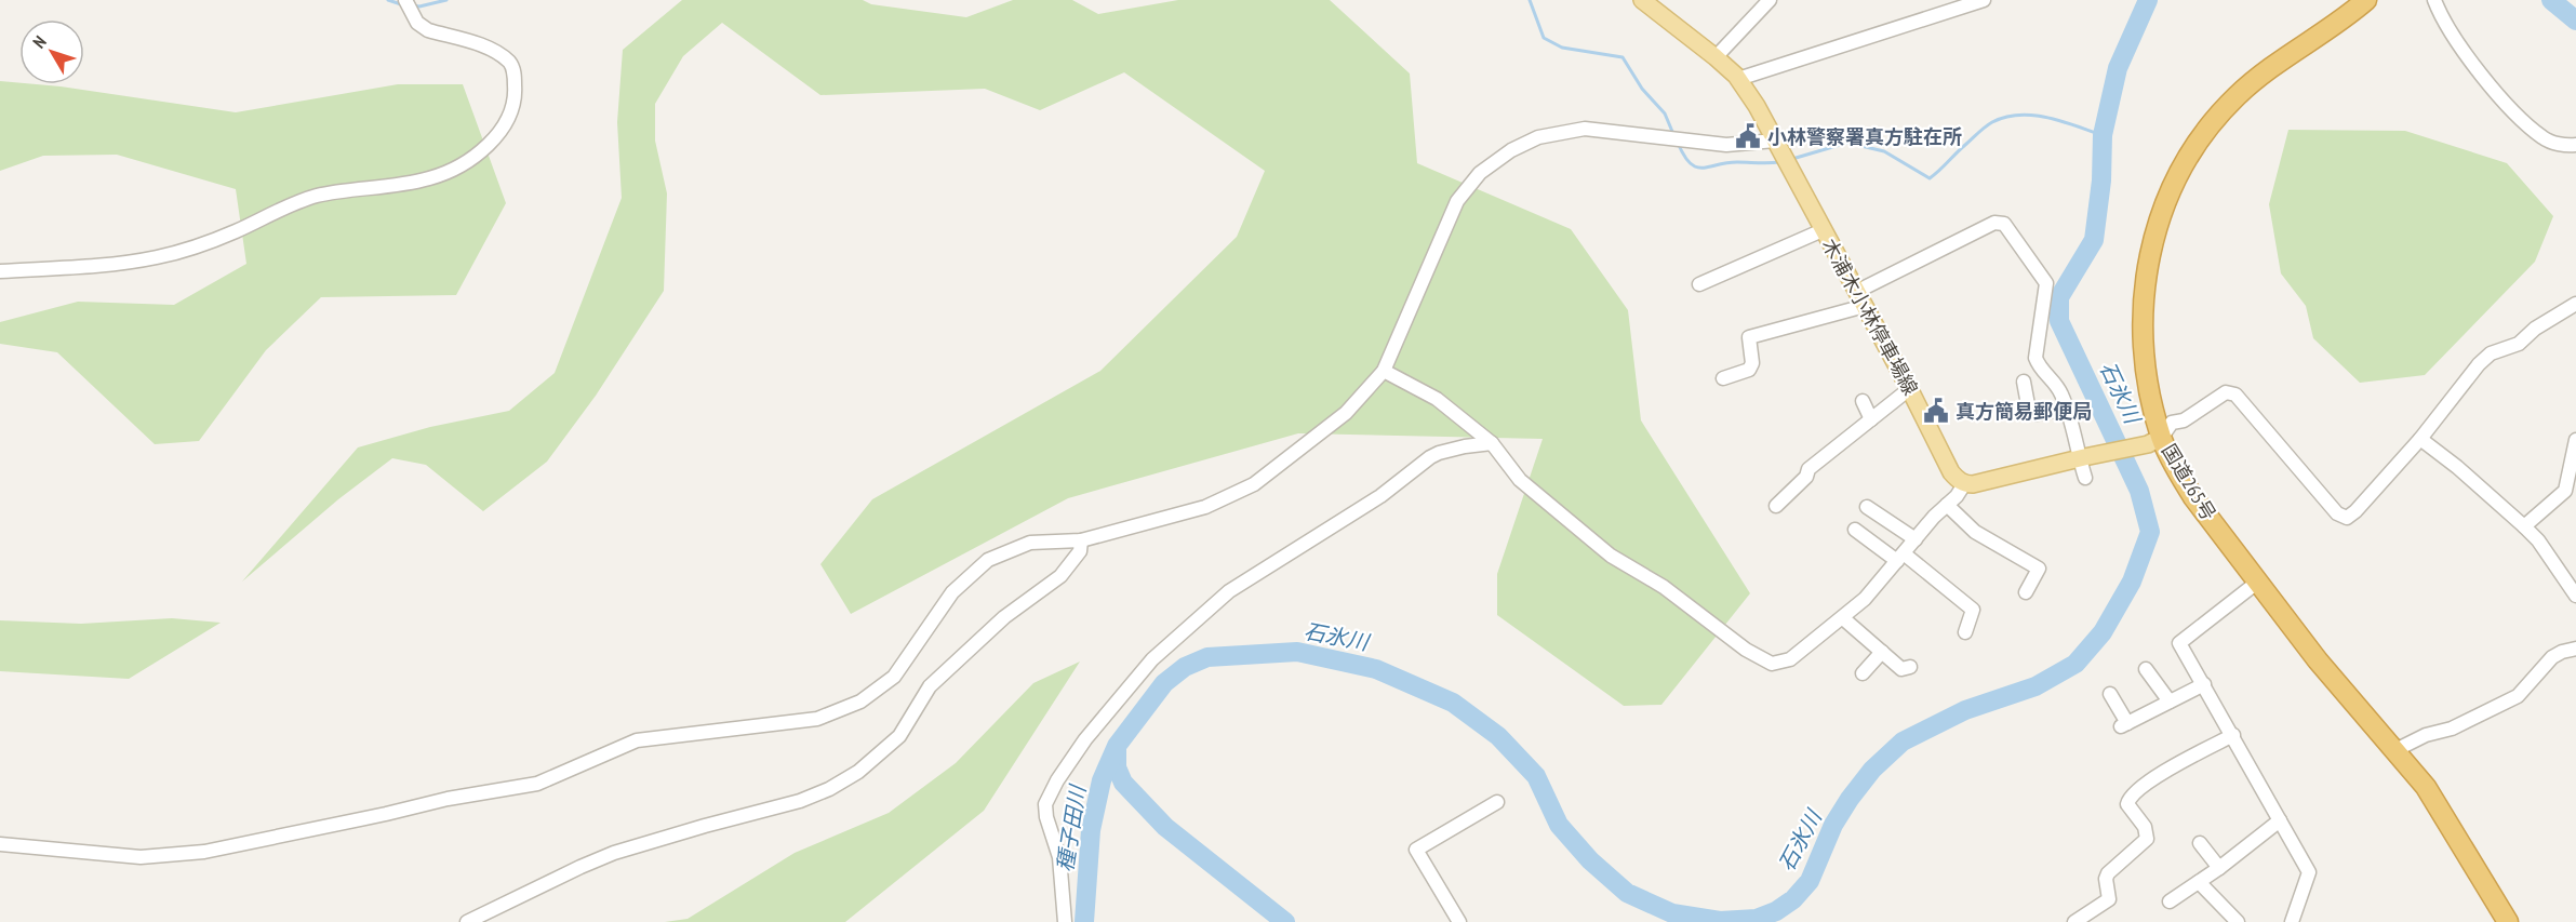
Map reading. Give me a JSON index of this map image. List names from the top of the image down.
{
  "streets": {
    "highway": ["国道265号"],
    "main road": ["木浦木小林停車場線"]
  },
  "water": ["石氷川", "種子田川"],
  "places": {
    "public building": ["小林警察署真方駐在所", "真方簡易郵便局"]
  },
  "north": "top left"
}
